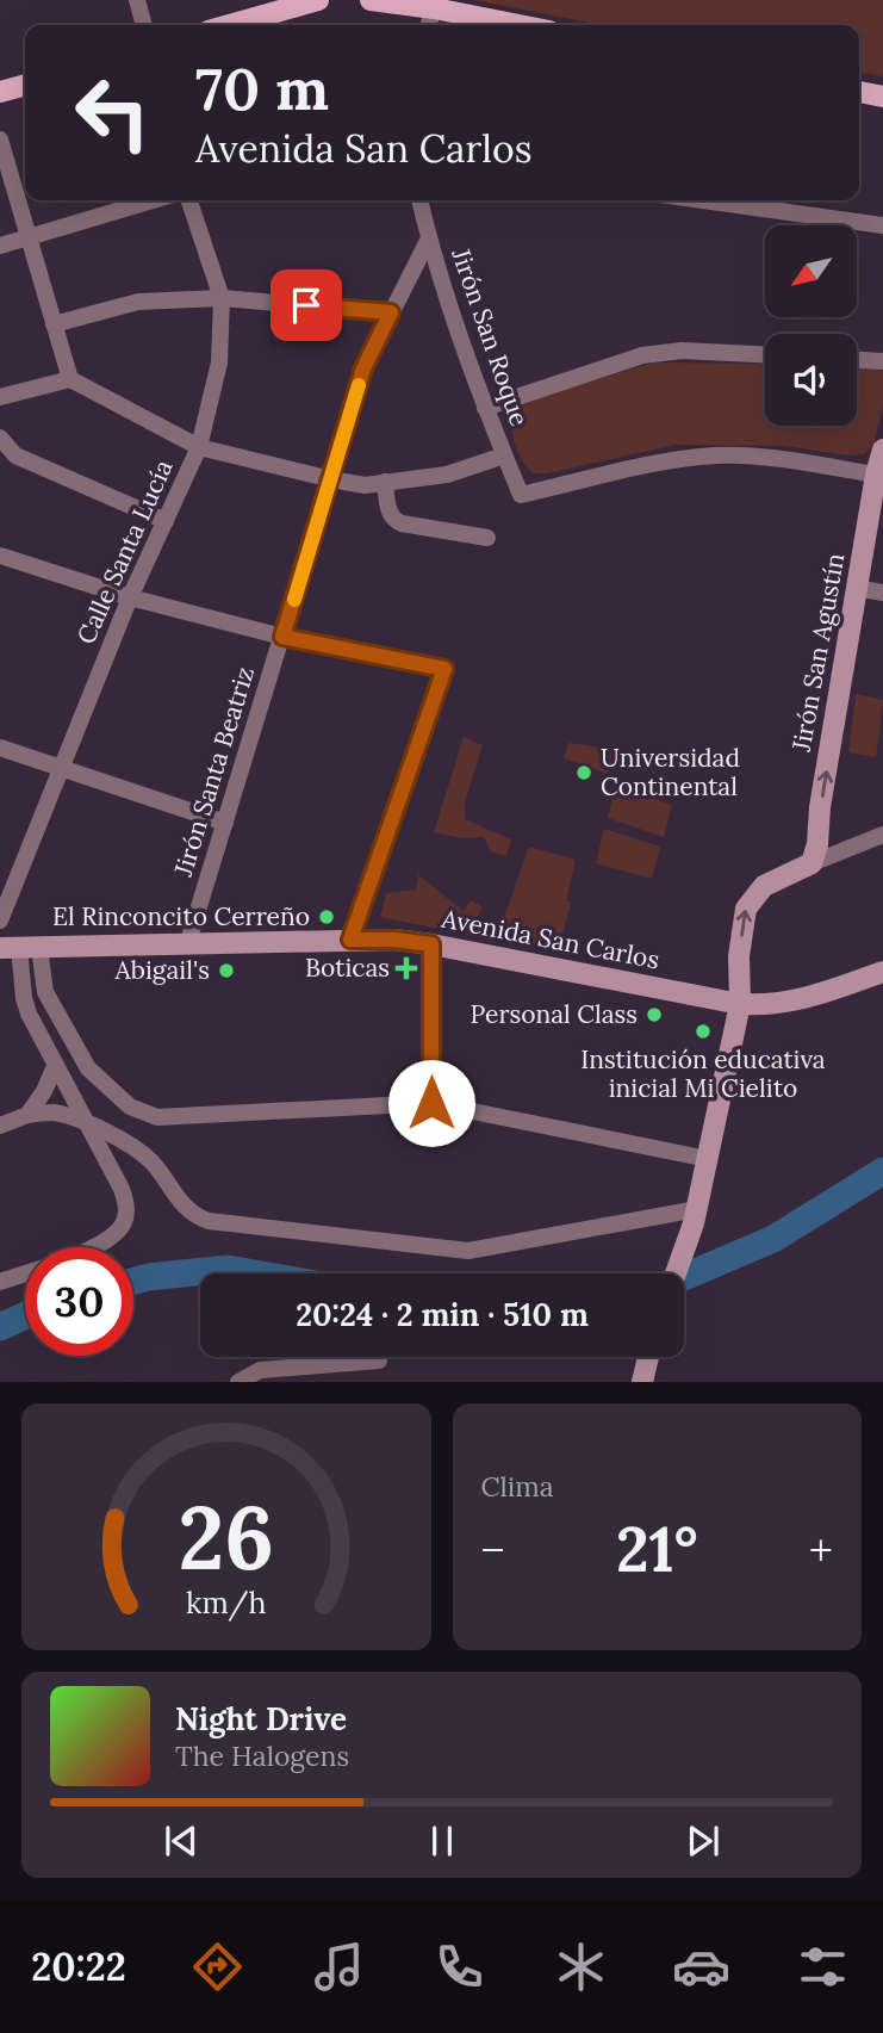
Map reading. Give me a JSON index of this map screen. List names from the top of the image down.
{
  "streets": {
    "main road": ["Jirón San Agustín", "Avenida San Carlos"],
    "street": ["Jirón San Roque", "Calle Santa Lucía", "Jirón Santa Beatriz"]
  },
  "crossings": [
    ["Jirón San Roque", "Jirón San Agustín"],
    ["Jirón San Roque", "Jirón Santa Beatriz"],
    ["Jirón Santa Beatriz", "Avenida San Carlos"]
  ],
  "one_way": ["Jirón San Agustín"],
  "places": {
    "other": [
      "Universidad Continental",
      "El Rinconcito Cerreño",
      "Abigail's",
      "Personal Class",
      "Institución educativa inicial Mi Cielito"
    ],
    "health": ["Boticas"]
  },
  "north": "bottom left",
  "page": {
    "turn": ["70 m", "Avenida San Carlos"],
    "limit": "30",
    "trip": "20:24 · 2 min · 510 m",
    "tile": "Clima",
    "heat": ["−", "21°", "+"],
    "song": ["Night Drive", "The Halogens"],
    "tabs": "20:22",
    "gauge": ["26", "km/h"]
  }
}
